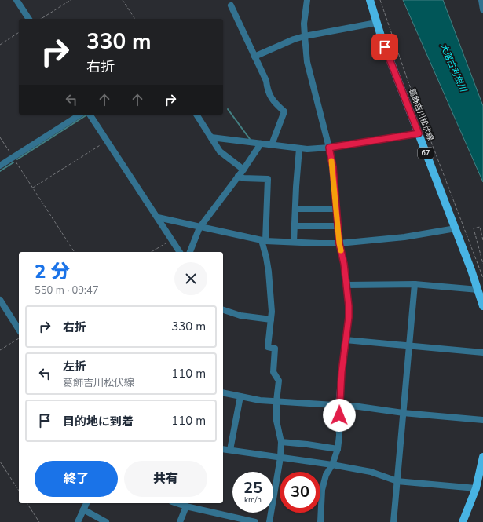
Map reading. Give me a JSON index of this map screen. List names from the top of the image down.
{
  "streets": {
    "main road": ["葛飾吉川松伏線", "67"]
  },
  "water": ["大落古利根川"],
  "page": {
    "turn": ["330 m", "右折"],
    "heading": ["2 分", "550 m · 09:47"],
    "list": [
      {
        "name": "右折",
        "value": "330 m"
      },
      {
        "name": "左折",
        "note": "葛飾吉川松伏線",
        "value": "110 m"
      },
      {
        "name": "目的地に到着",
        "value": "110 m"
      }
    ],
    "buttons": ["終了", "共有"],
    "speed": "25 km/h",
    "limit": "30"
  }
}
